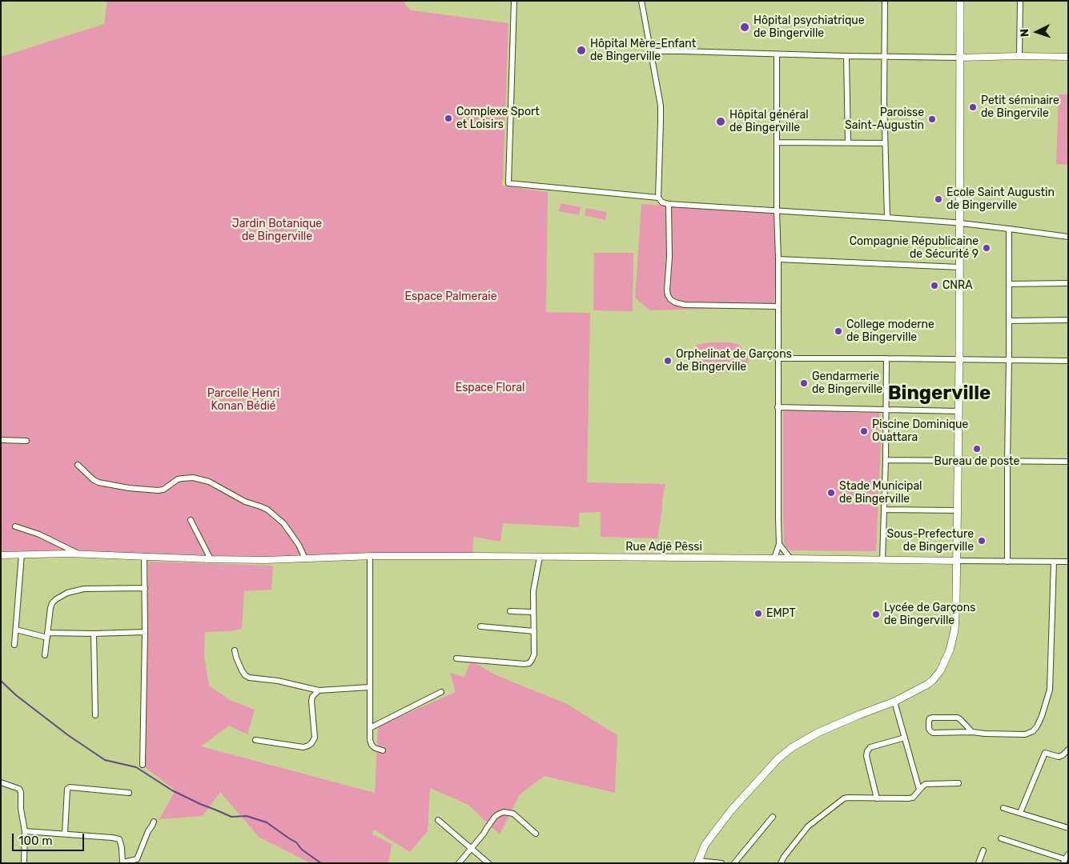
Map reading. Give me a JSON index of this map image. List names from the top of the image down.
{
  "streets": {
    "street": ["Rue Adjê Pêssi"]
  },
  "districts": ["Bingerville"],
  "parks": [
    "Jardin Botanique de Bingerville",
    "Espace Palmeraie",
    "Espace Floral",
    "Parcelle Henri Konan Bédié"
  ],
  "places": [
    "Hôpital psychiatrique de Bingerville",
    "Hôpital Mère-Enfant de Bingerville",
    "Petit séminaire de Bingervile",
    "Complexe Sport et Loisirs",
    "Paroisse Saint-Augustin",
    "Hôpital général de Bingerville",
    "Ecole Saint Augustin de Bingerville",
    "Compagnie Républicaine de Sécurité 9",
    "CNRA",
    "College moderne de Bingerville",
    "Orphelinat de Garçons de Bingerville",
    "Gendarmerie de Bingerville",
    "Piscine Dominique Ouattara",
    "Bureau de poste",
    "Stade Municipal de Bingerville",
    "Sous-Prefecture de Bingerville",
    "EMPT",
    "Lycée de Garçons de Bingerville"
  ],
  "scale_bar": "100 m",
  "north": "left"
}
